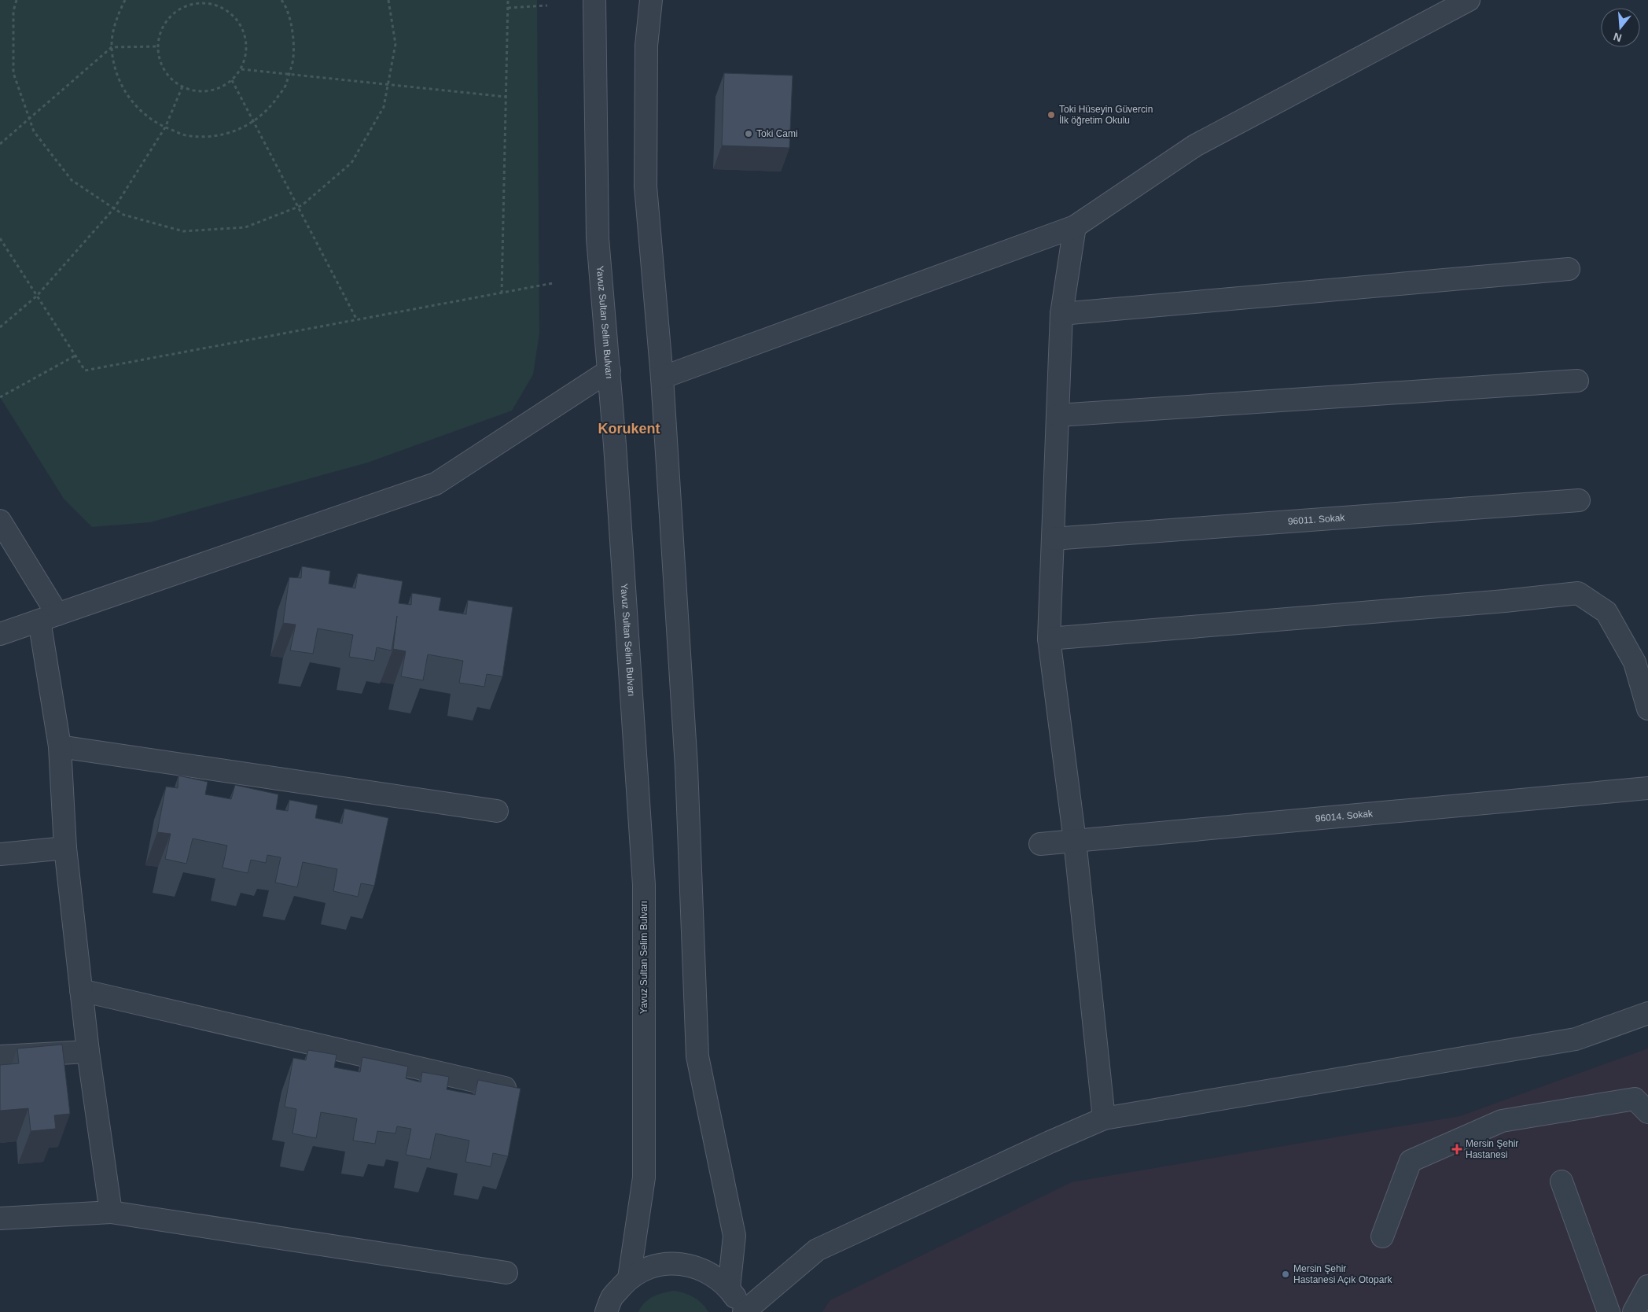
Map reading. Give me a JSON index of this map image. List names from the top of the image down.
{
  "streets": {
    "street": ["Yavuz Sultan Selim Bulvarı", "96011. Sokak", "96014. Sokak"]
  },
  "districts": ["Korukent"],
  "places": {
    "other": ["Toki Hüseyin Güvercin İlk öğretim Okulu", "Toki Cami", "Mersin Şehir Hastanesi Açık Otopark"],
    "health": ["Mersin Şehir Hastanesi"]
  },
  "north": "bottom"
}
